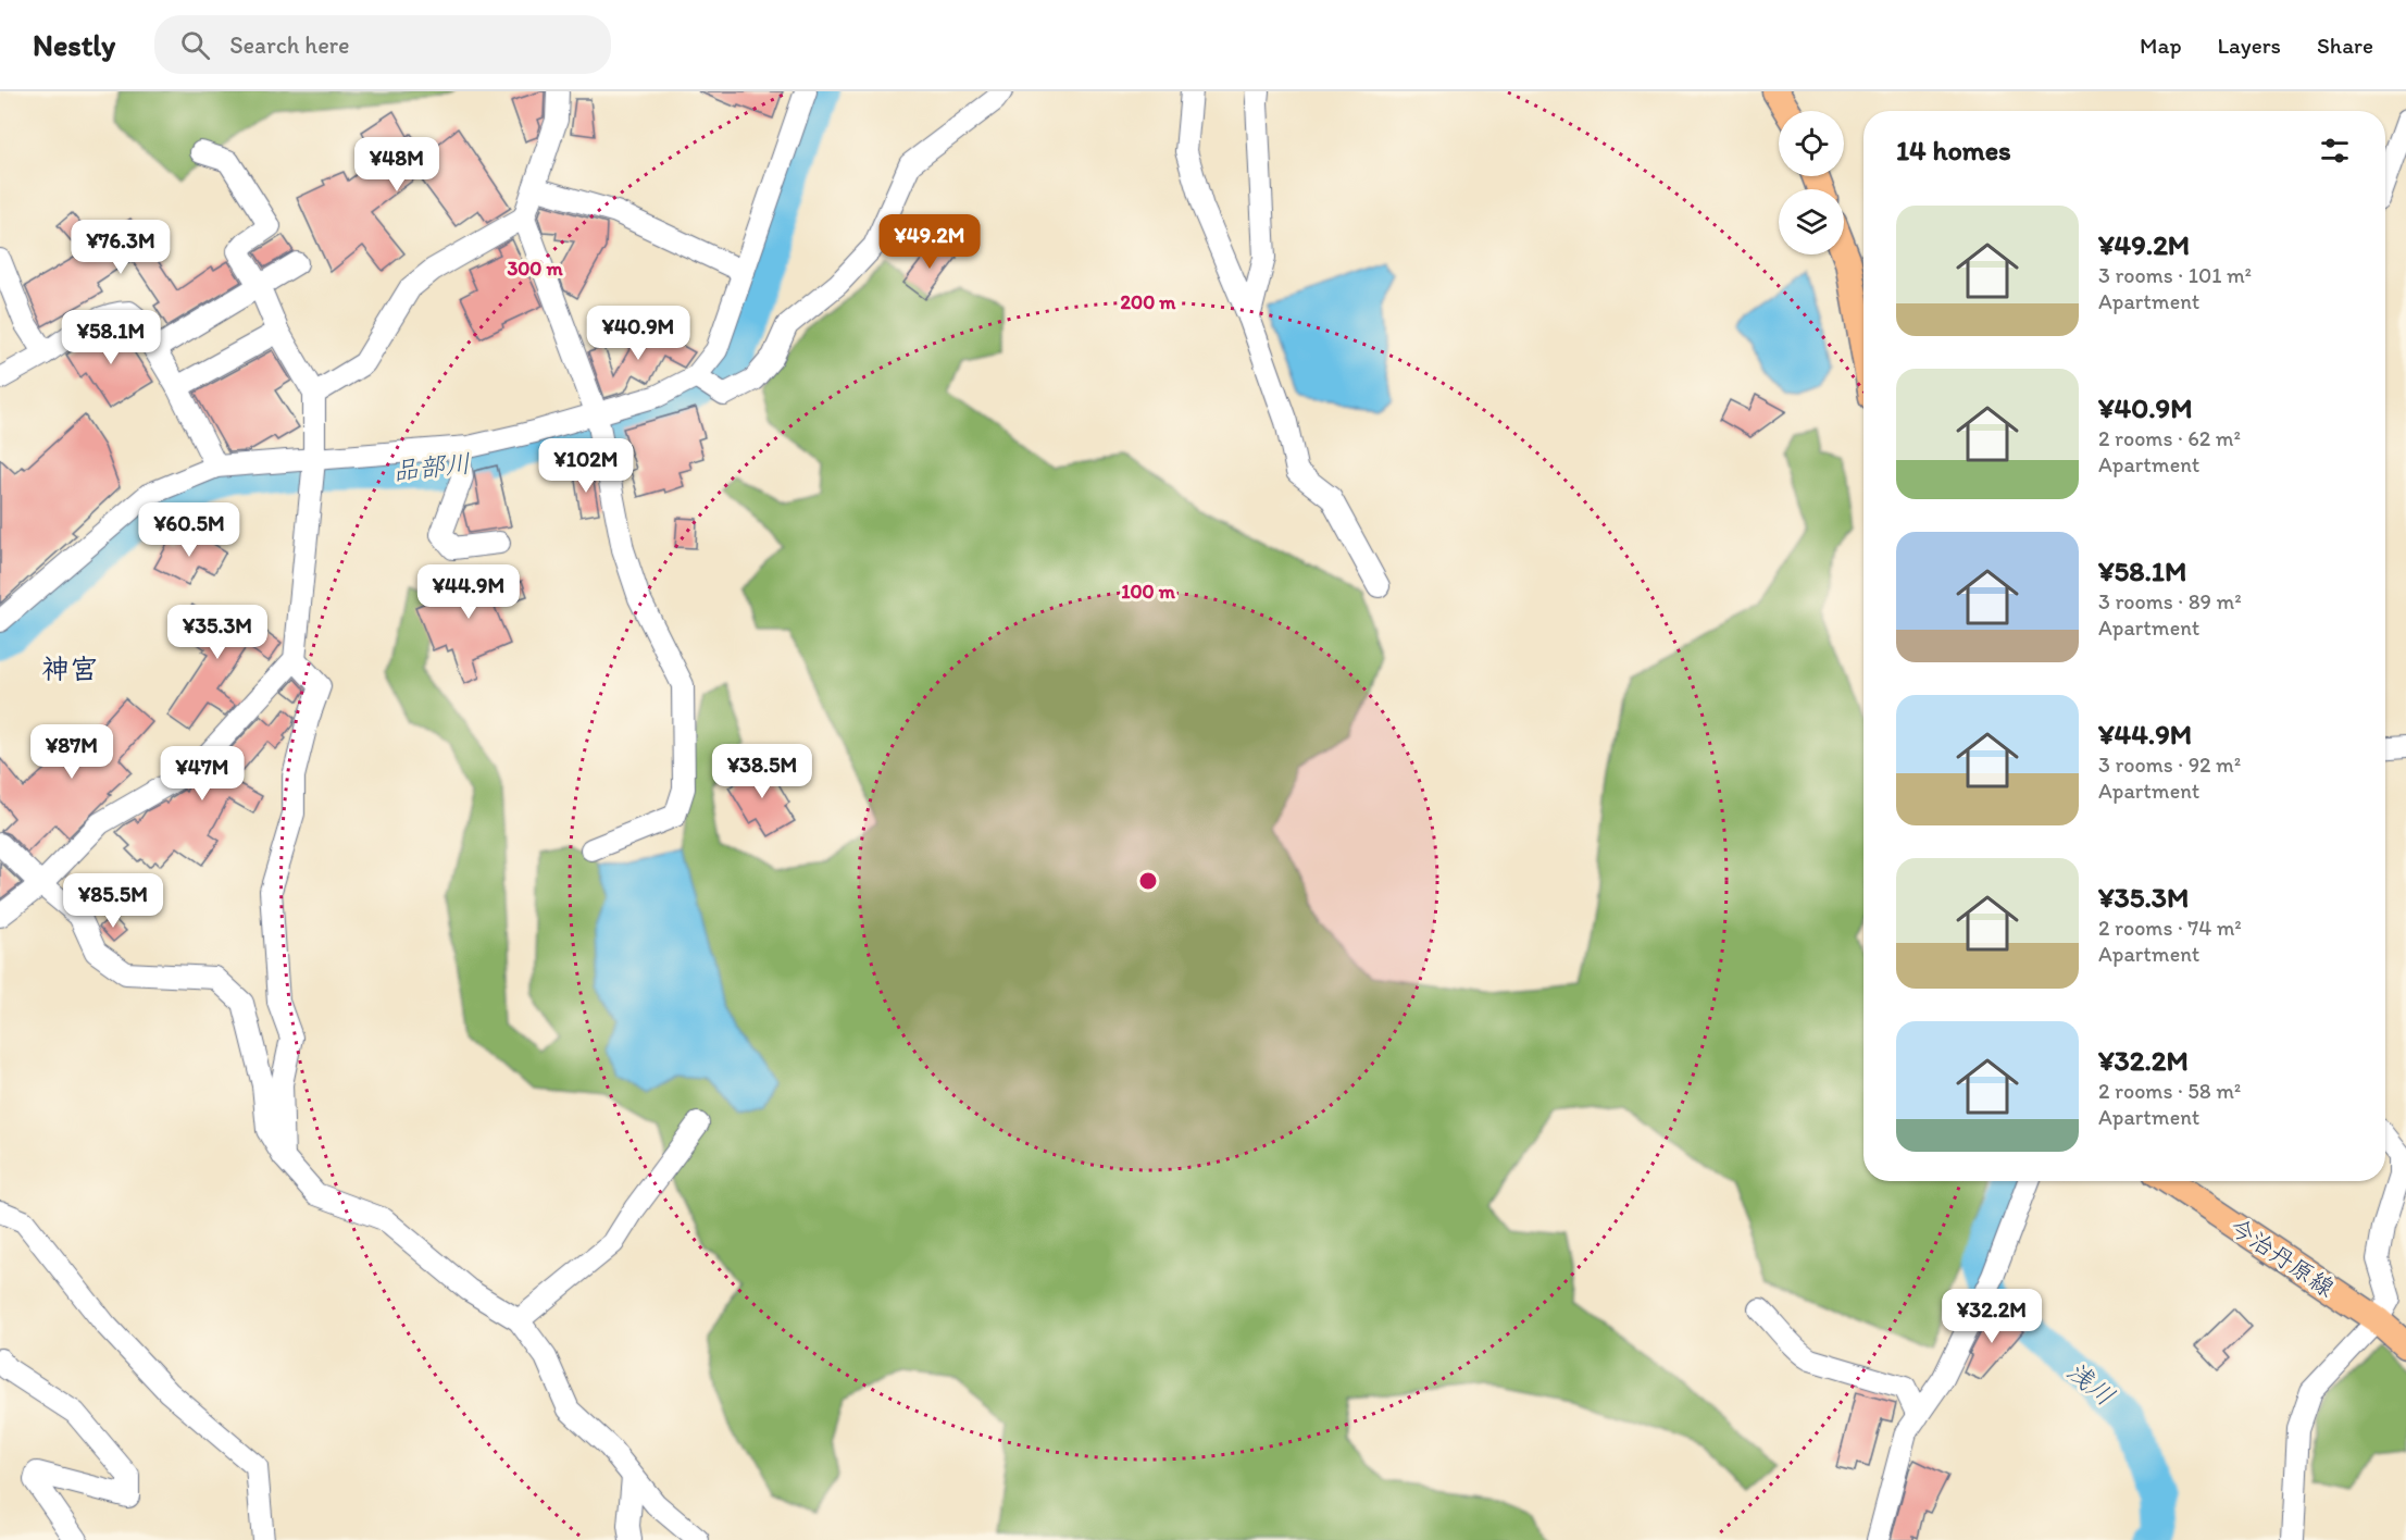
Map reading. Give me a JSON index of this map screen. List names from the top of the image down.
{
  "streets": {
    "main road": ["今治丹原線"]
  },
  "districts": ["神宮"],
  "water": ["品部川", "浅川"],
  "page": {
    "header": "Nestly",
    "search": "Search here",
    "nav": ["Map", "Layers", "Share"],
    "heading": "14 homes",
    "price": [
      "¥48M",
      "¥49.2M",
      "¥76.3M",
      "¥40.9M",
      "¥58.1M",
      "¥102M",
      "¥60.5M",
      "¥44.9M",
      "¥35.3M",
      "¥87M",
      "¥38.5M",
      "¥47M",
      "¥85.5M",
      "¥32.2M"
    ],
    "list": [
      {
        "name": "¥49.2M",
        "note": "3 rooms · 101 m² · Apartment"
      },
      {
        "name": "¥40.9M",
        "note": "2 rooms · 62 m² · Apartment"
      },
      {
        "name": "¥58.1M",
        "note": "3 rooms · 89 m² · Apartment"
      },
      {
        "name": "¥44.9M",
        "note": "3 rooms · 92 m² · Apartment"
      },
      {
        "name": "¥35.3M",
        "note": "2 rooms · 74 m² · Apartment"
      },
      {
        "name": "¥32.2M",
        "note": "2 rooms · 58 m² · Apartment"
      }
    ]
  },
  "rings": ["300 m", "200 m", "100 m"]
}
